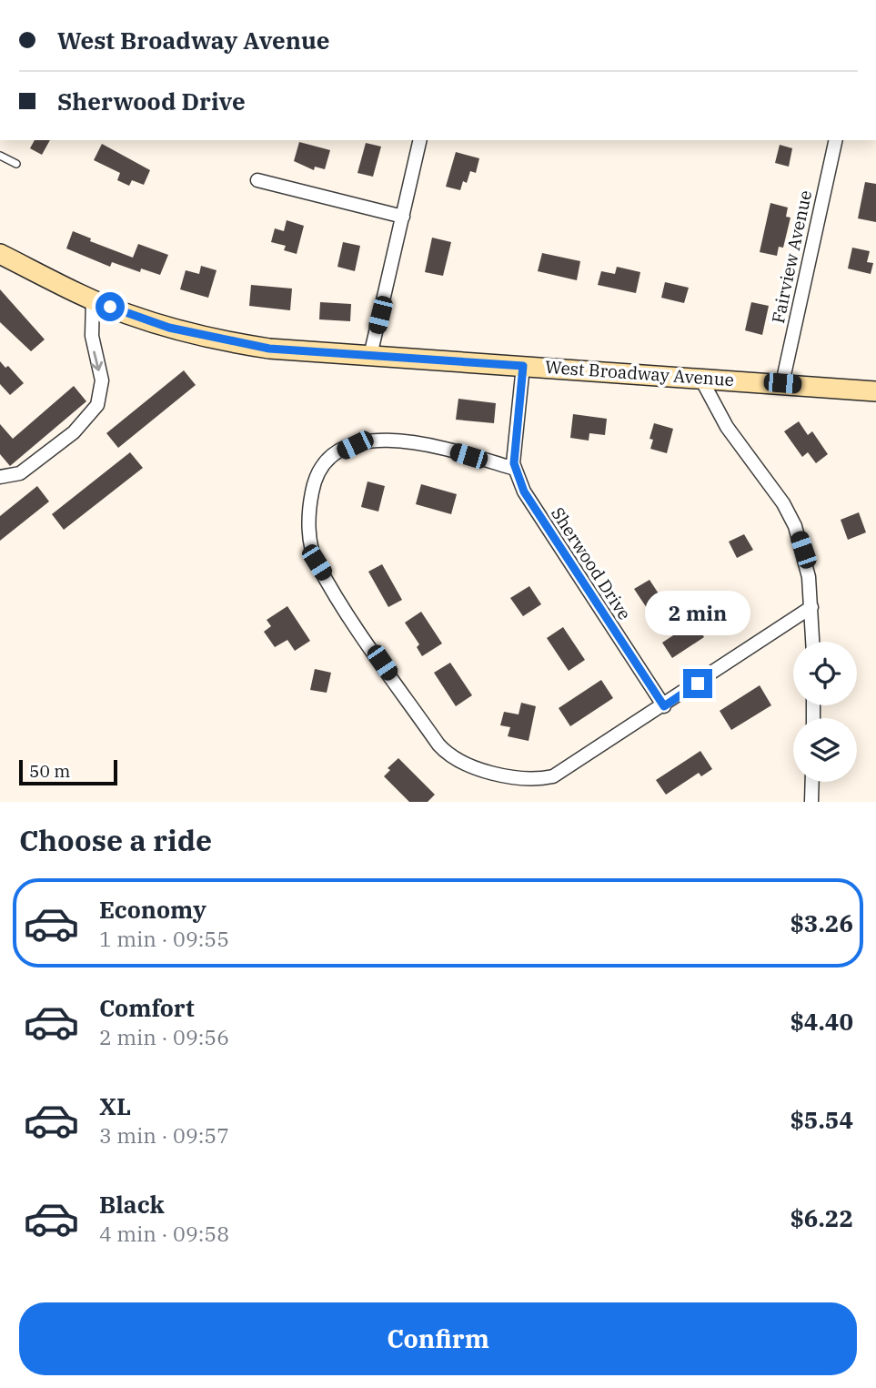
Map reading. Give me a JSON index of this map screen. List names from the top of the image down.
{
  "streets": {
    "main road": ["West Broadway Avenue"],
    "street": ["Fairview Avenue", "Sherwood Drive"]
  },
  "crossings": [
    ["Fairview Avenue", "West Broadway Avenue"],
    ["West Broadway Avenue", "Sherwood Drive"]
  ],
  "scale_bar": "50 m",
  "page": {
    "banner": ["West Broadway Avenue", "Sherwood Drive"],
    "bubble": "2 min",
    "scale": "50 m",
    "heading": "Choose a ride",
    "list": [
      {
        "name": "Economy",
        "note": "1 min · 09:55",
        "value": "$3.26"
      },
      {
        "name": "Comfort",
        "note": "2 min · 09:56",
        "value": "$4.40"
      },
      {
        "name": "XL",
        "note": "3 min · 09:57",
        "value": "$5.54"
      },
      {
        "name": "Black",
        "note": "4 min · 09:58",
        "value": "$6.22"
      }
    ],
    "buttons": "Confirm"
  }
}
